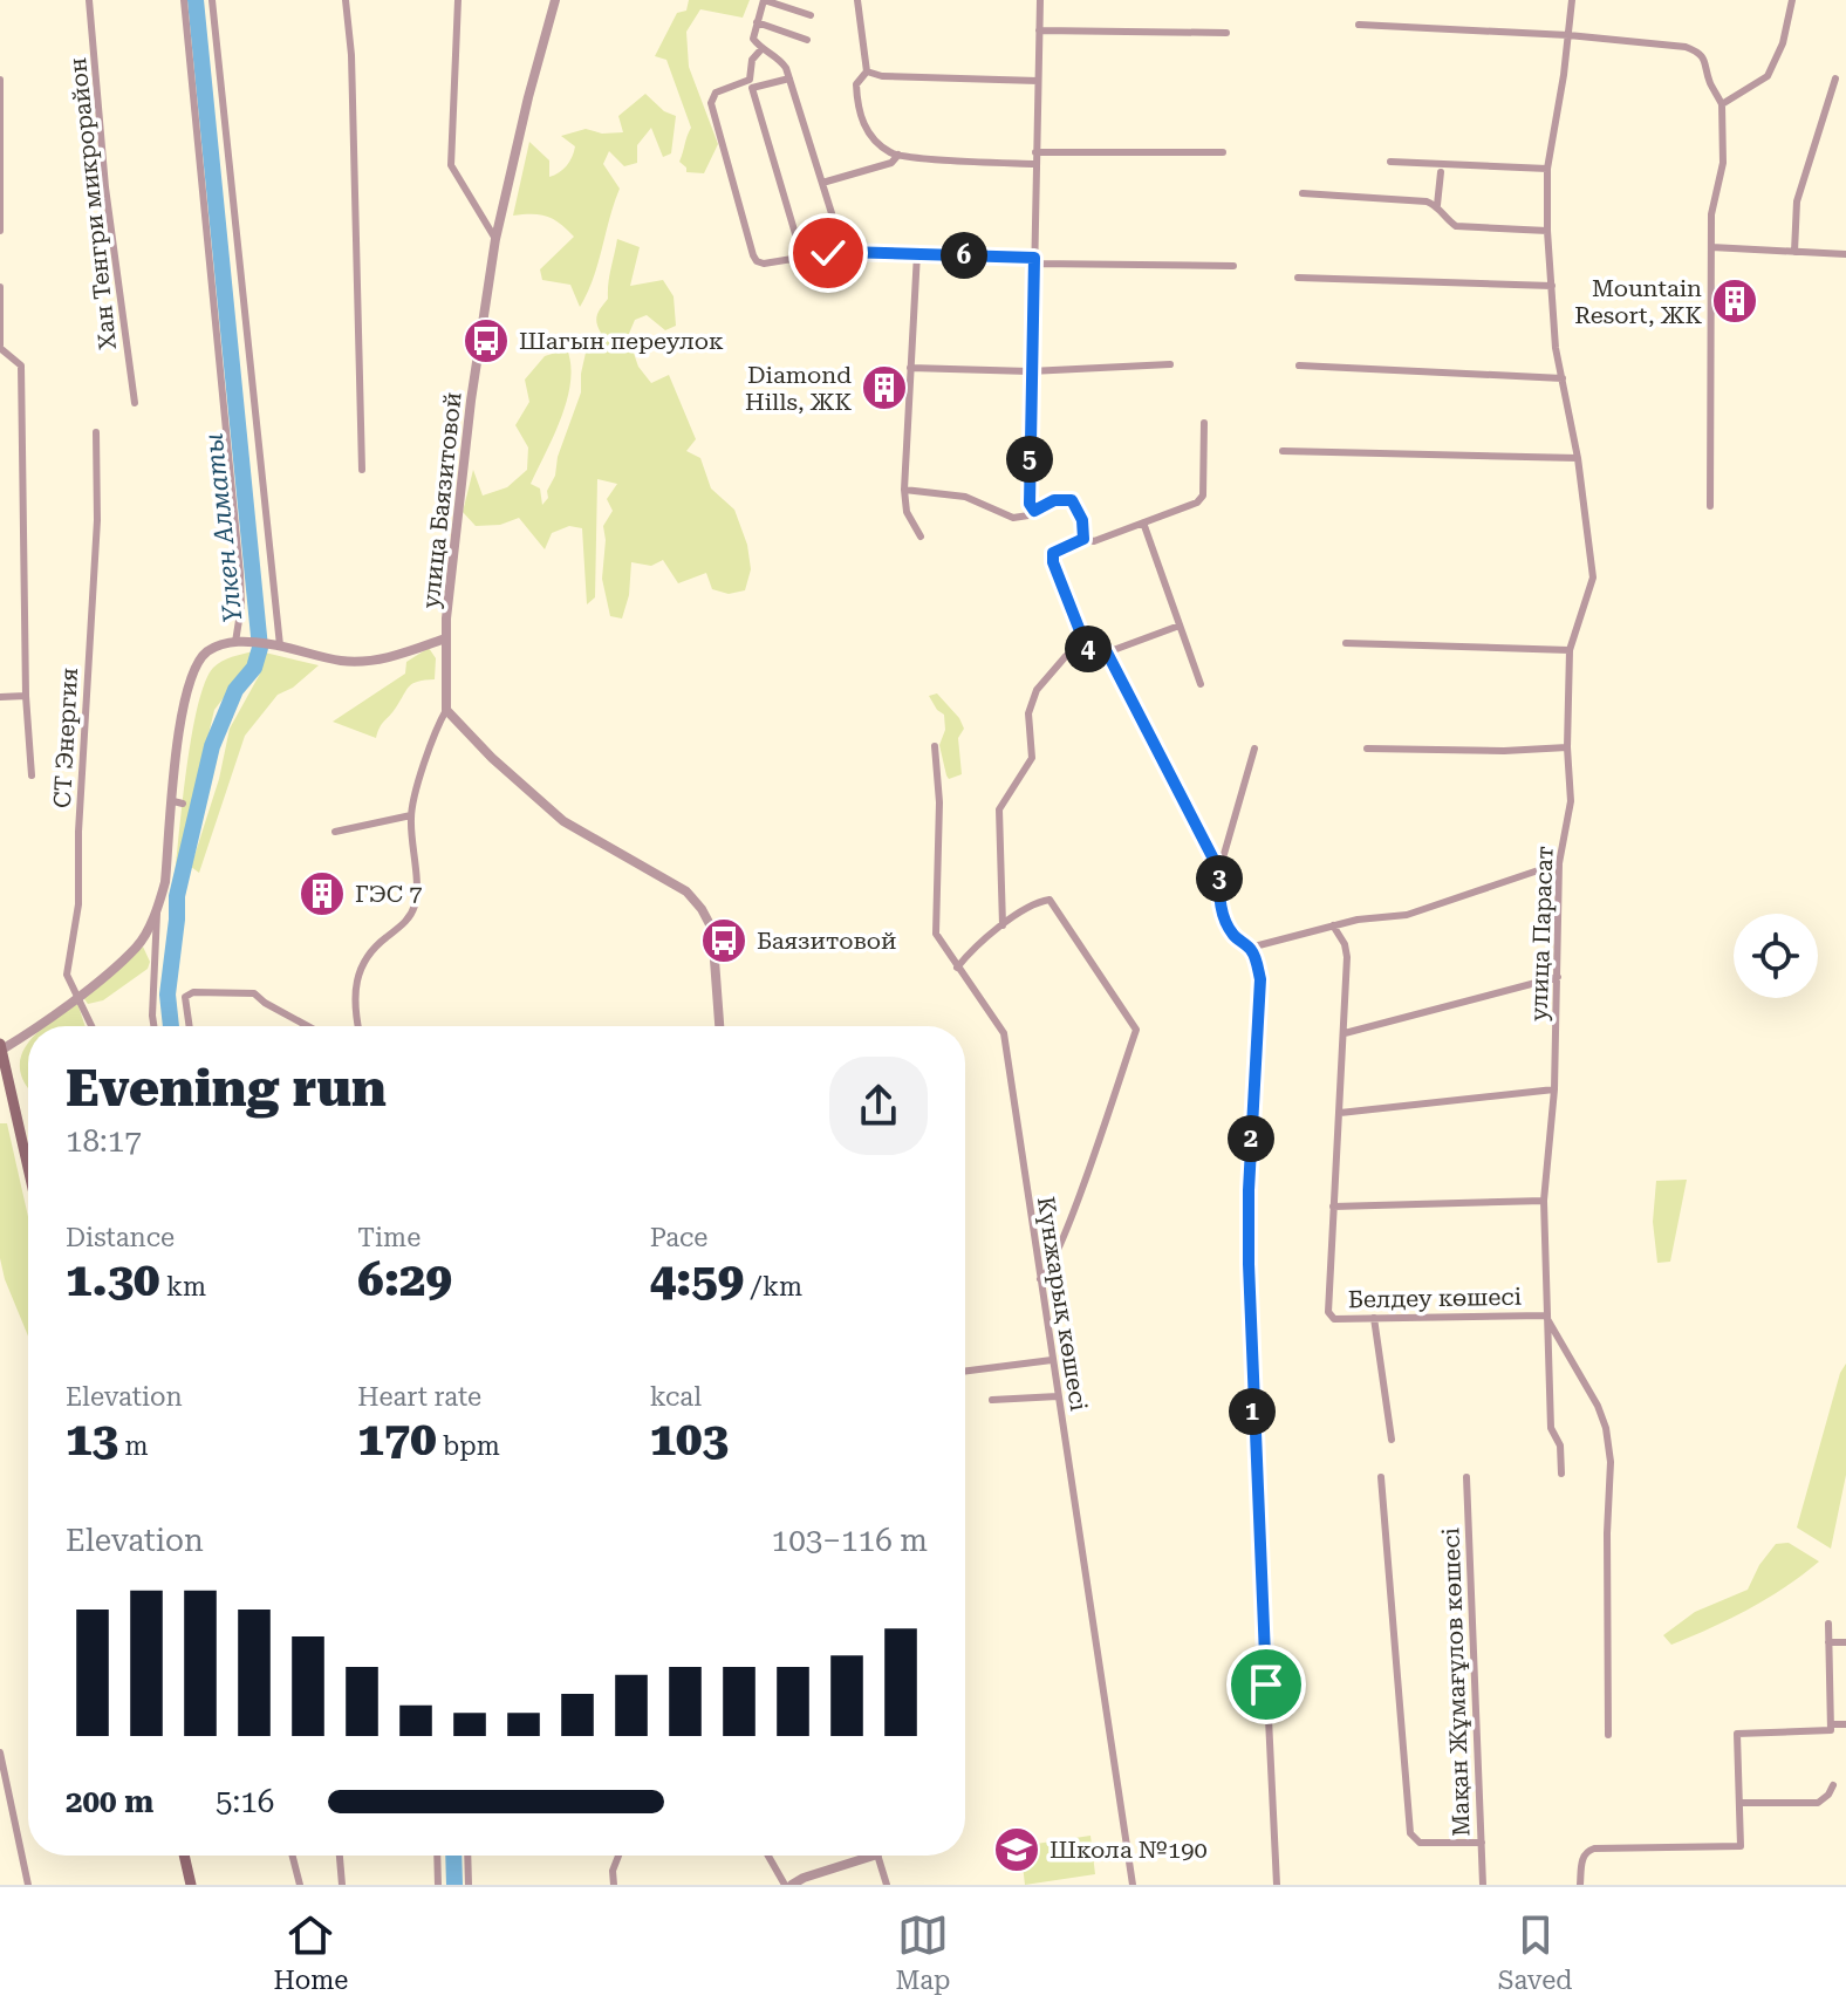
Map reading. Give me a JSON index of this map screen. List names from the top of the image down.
{
  "streets": {
    "street": [
      "Хан Тенгри микрорайон",
      "улица Баязитовой",
      "СТ Энергия",
      "улица Парасат",
      "Белдеу көшесі",
      "Күнжарық көшесі",
      "Мақан Жұмағұлов көшесі"
    ]
  },
  "crossings": [
    ["улица Парасат", "Белдеу көшесі"]
  ],
  "water": ["Үлкен Алматы"],
  "places": {
    "building": ["Mountain Resort, ЖК", "Diamond Hills, ЖК", "ГЭС 7"],
    "bus stop": ["Шагын переулок", "Баязитовой"],
    "school or university": ["Школа №190"]
  },
  "page": {
    "pins": [
      "6",
      "5",
      "4",
      "3",
      "2",
      "1"
    ],
    "heading": ["Evening run", "18:17"],
    "stats": [
      ["Distance", "1.30 km"],
      ["Time", "6:29"],
      ["Pace", "4:59 /km"],
      ["Elevation", "13 m"],
      ["Heart rate", "170 bpm"],
      ["kcal", "103"]
    ],
    "chart": ["Elevation", "103–116 m"],
    "list": [
      {
        "name": "200 m",
        "note": "5:16"
      }
    ],
    "tabs": ["Home", "Map", "Saved"]
  }
}
